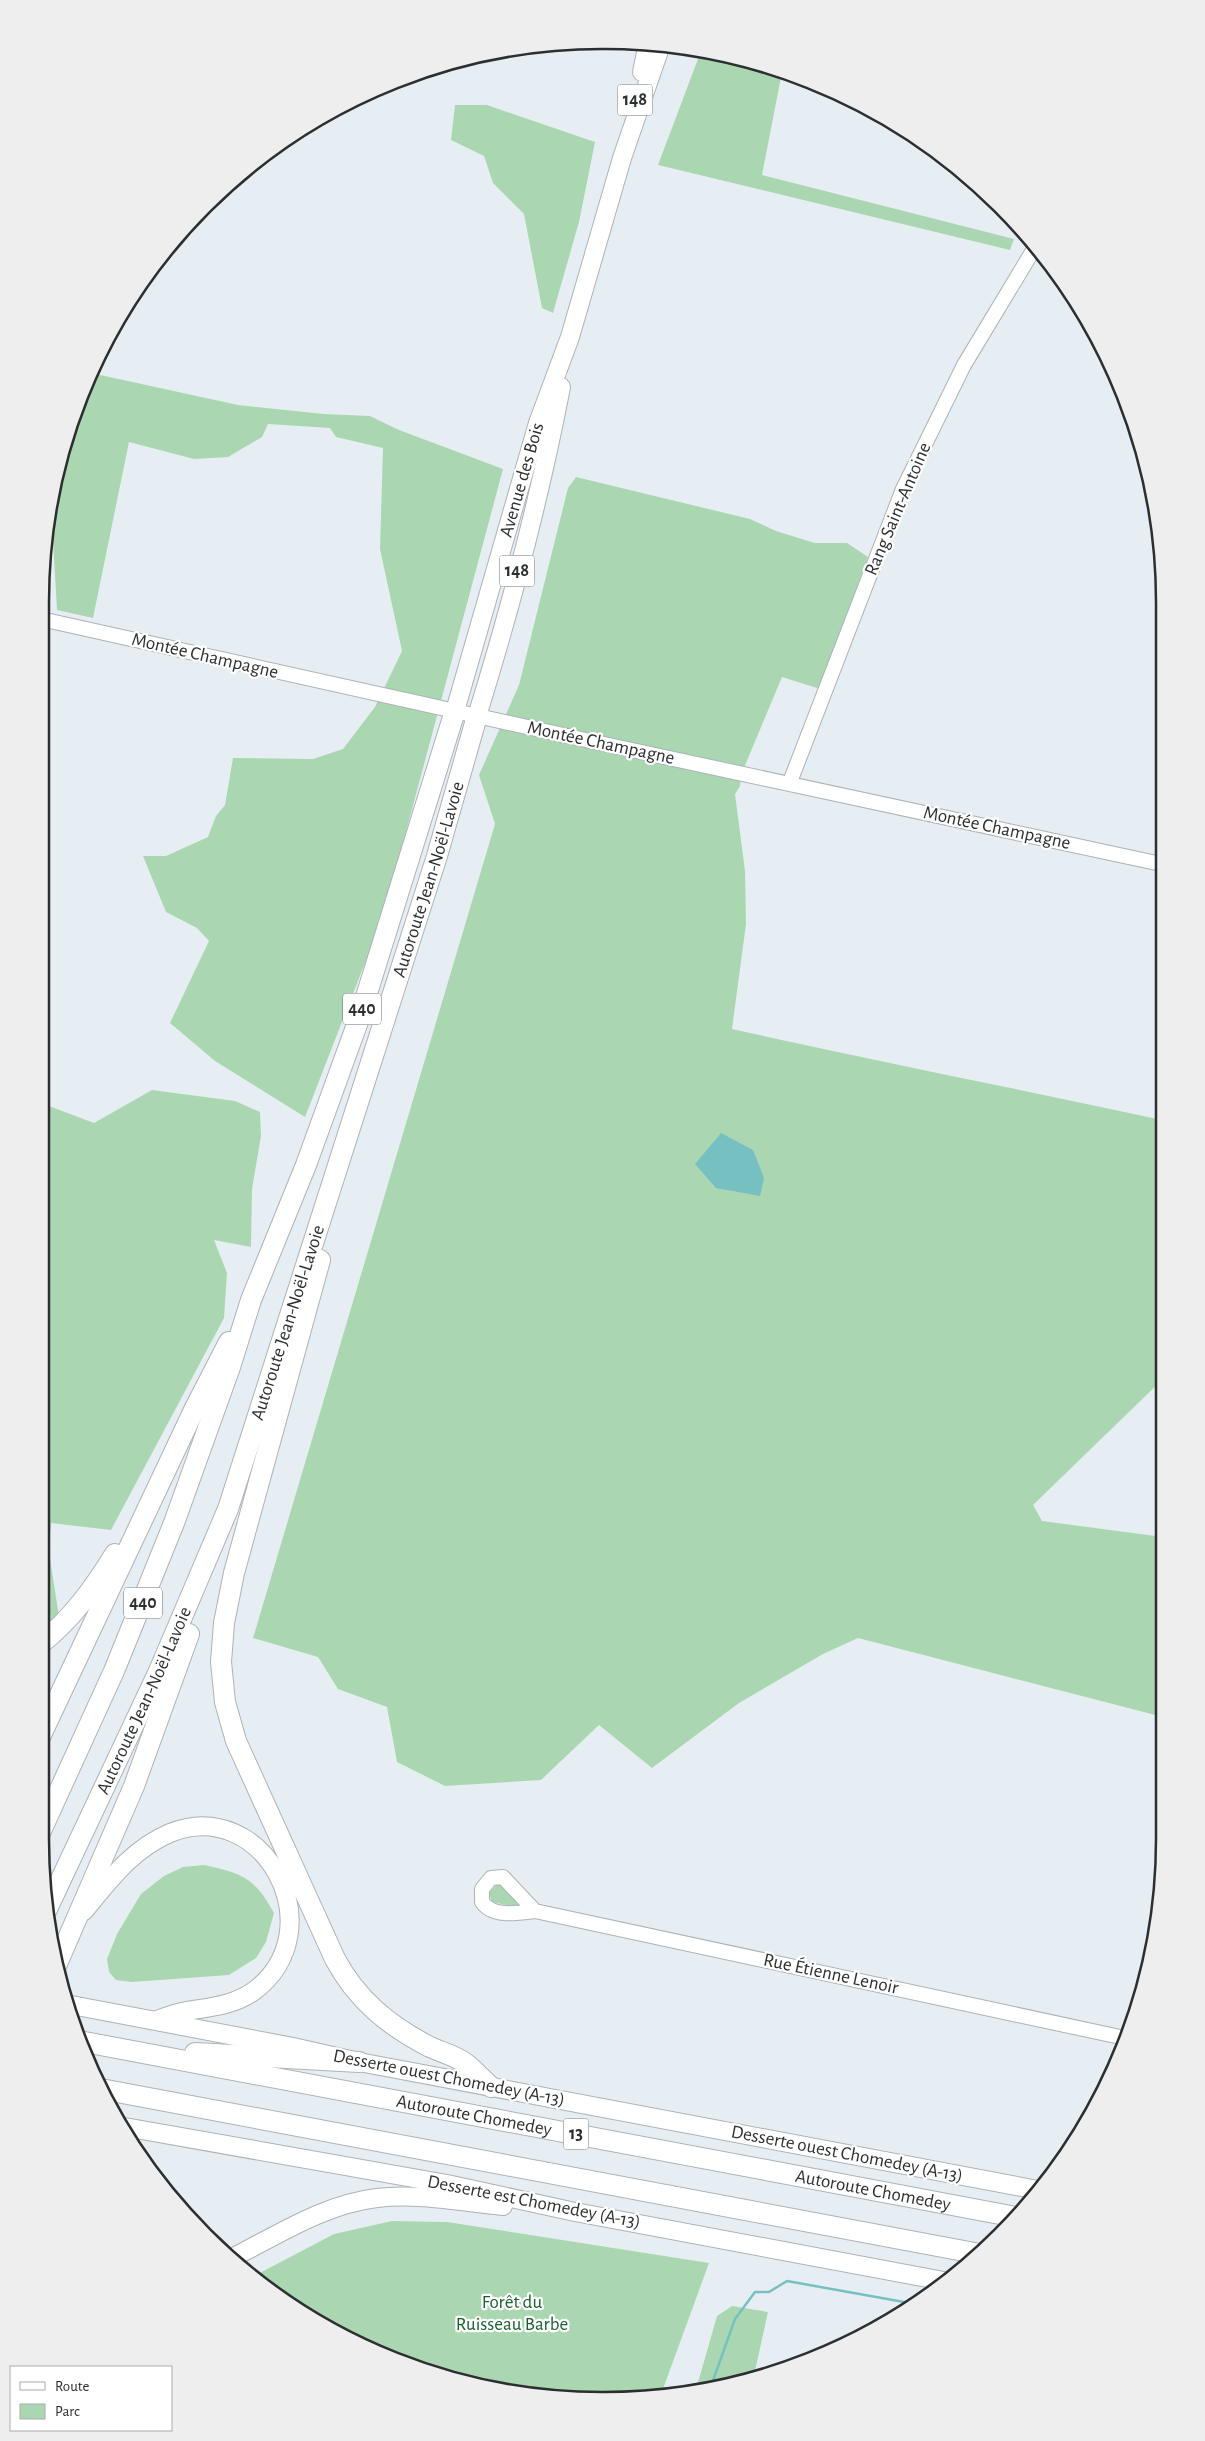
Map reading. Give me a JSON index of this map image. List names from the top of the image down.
{
  "streets": {
    "highway": [
      "Autoroute Jean-Noël-Lavoie",
      "440",
      "Autoroute Chomedey",
      "13"
    ],
    "main road": [
      "148",
      "Avenue des Bois",
      "Desserte ouest Chomedey (A-13)",
      "Desserte est Chomedey (A-13)"
    ],
    "street": ["Rang Saint-Antoine", "Montée Champagne", "Rue Étienne Lenoir"]
  },
  "crossings": [
    ["Avenue des Bois", "Montée Champagne"],
    ["Avenue des Bois", "Autoroute Jean-Noël-Lavoie"],
    ["Rang Saint-Antoine", "Montée Champagne"],
    ["Montée Champagne", "Autoroute Jean-Noël-Lavoie"]
  ],
  "parks": ["Forêt du Ruisseau Barbe"],
  "legend": ["Route", "Parc"]
}
